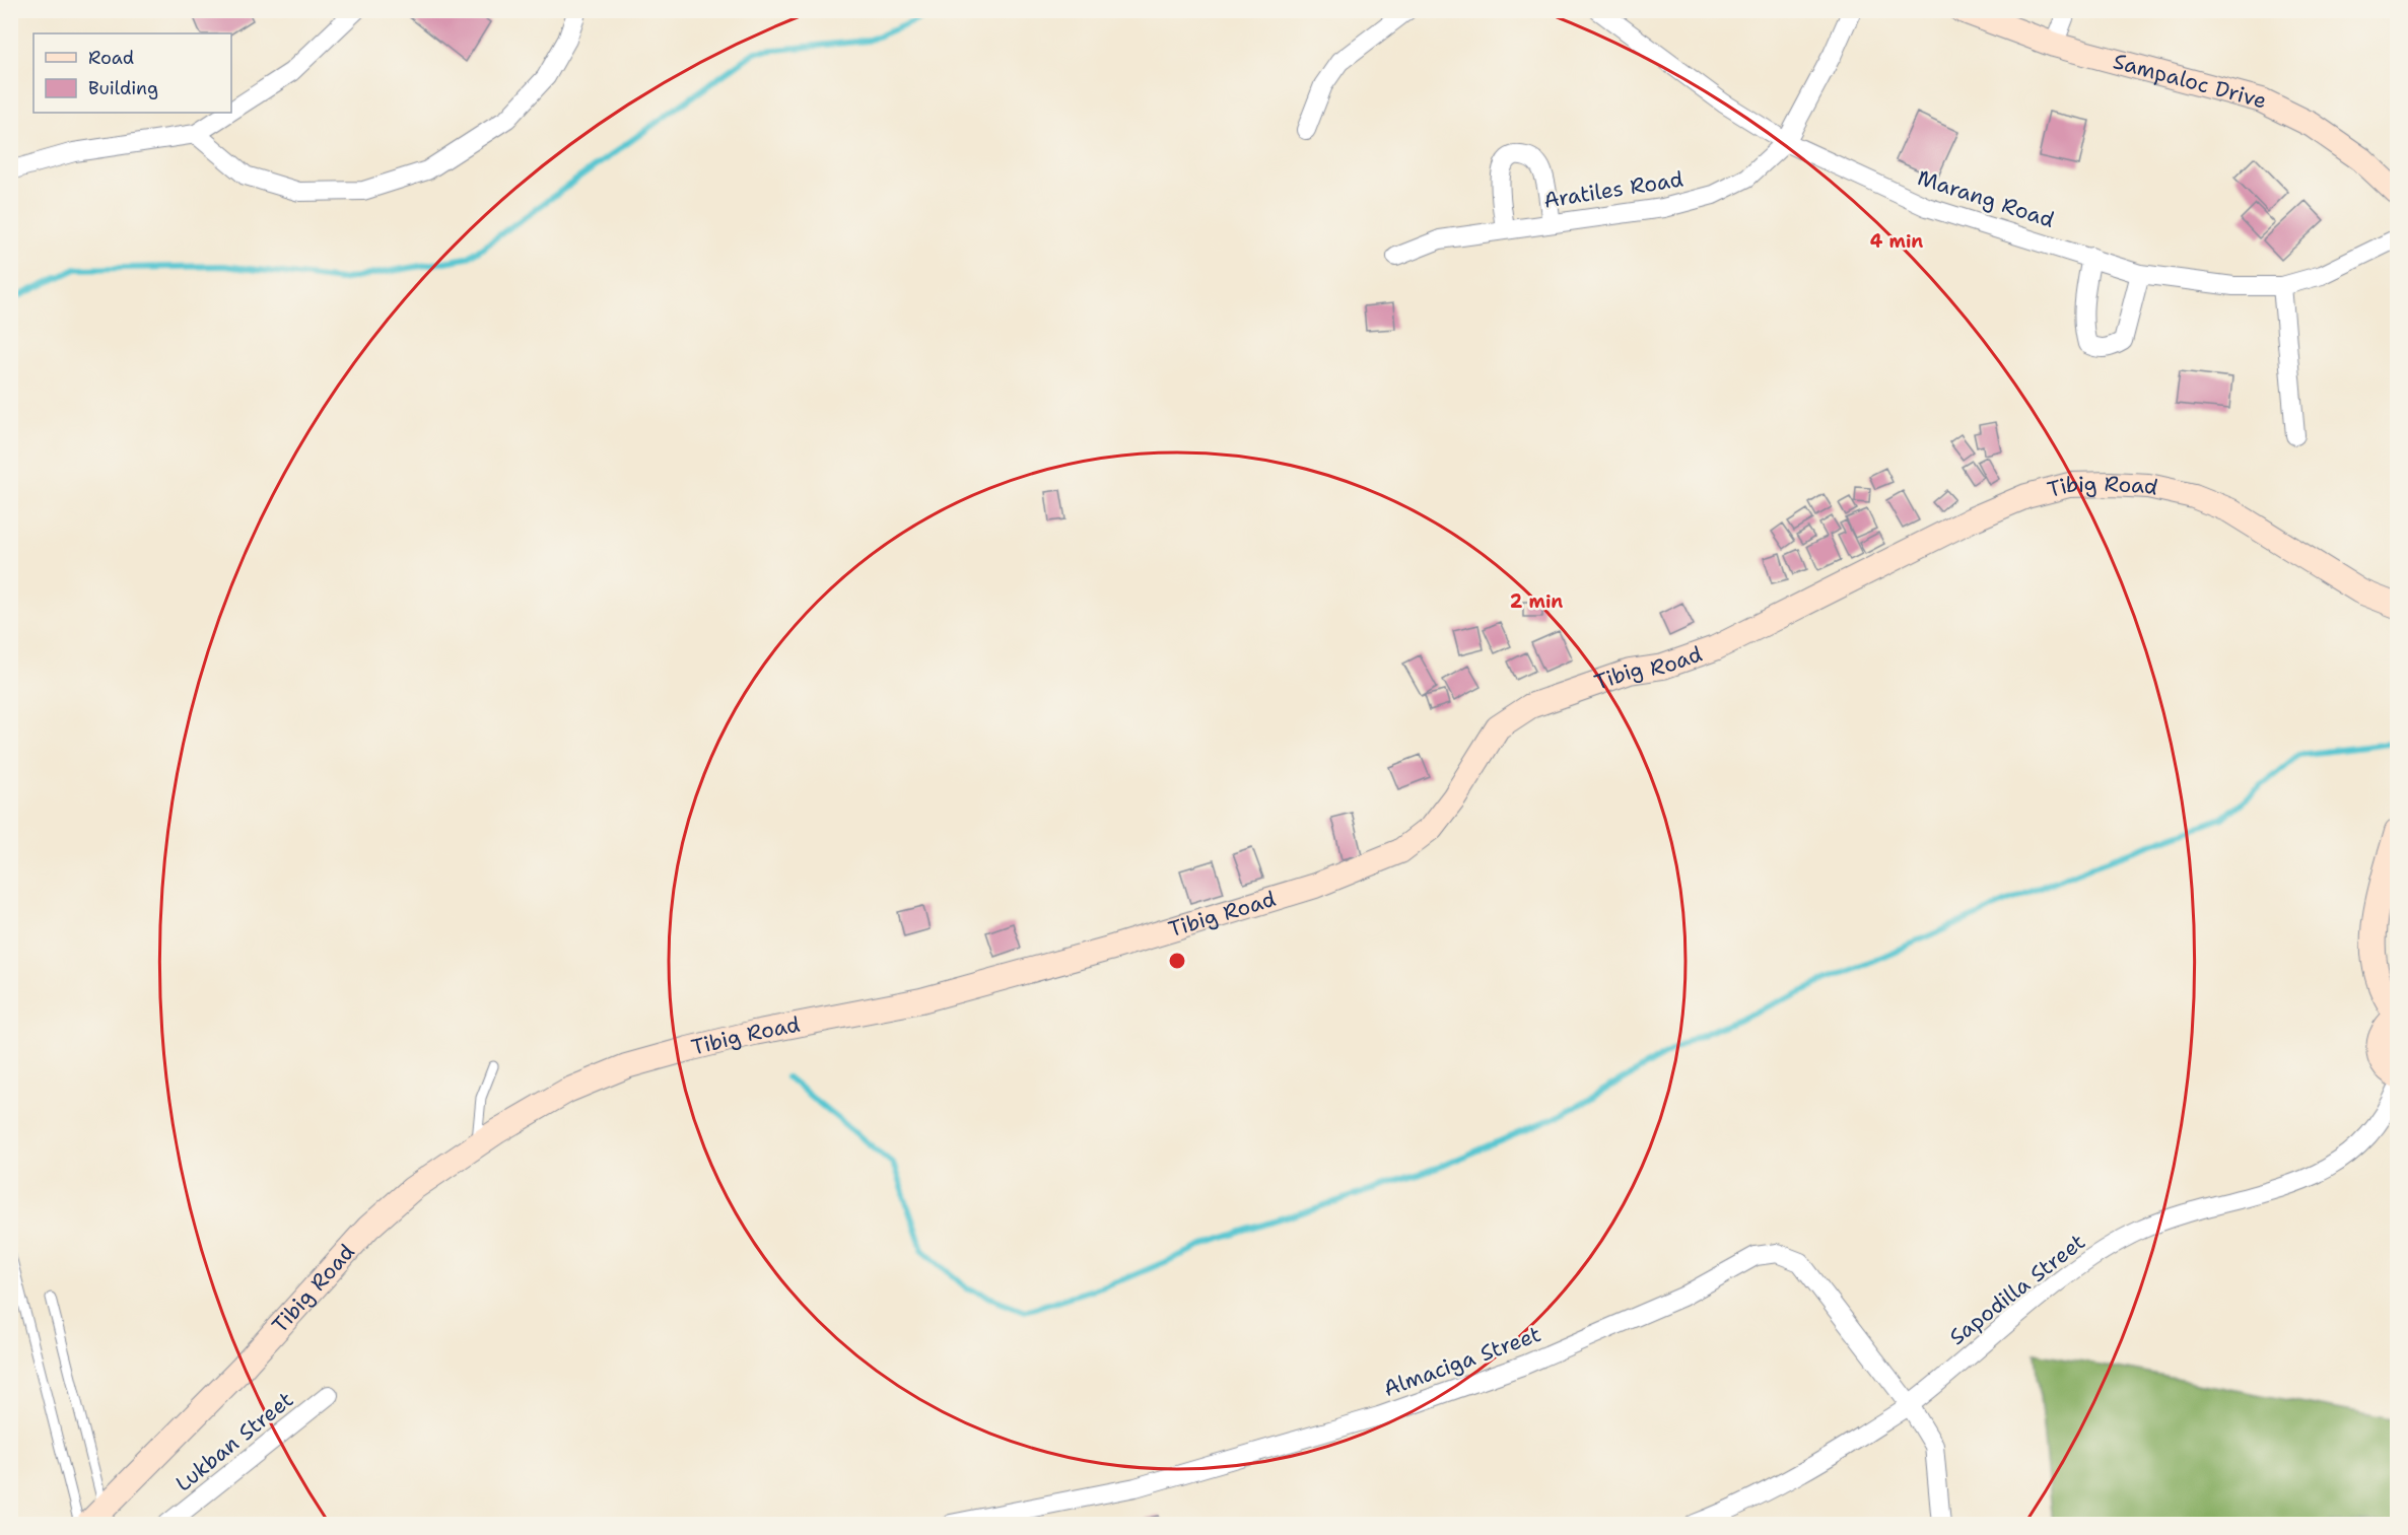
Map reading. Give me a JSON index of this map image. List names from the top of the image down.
{
  "streets": {
    "main road": ["Sampaloc Drive", "Tibig Road"],
    "street": [
      "Aratiles Road",
      "Marang Road",
      "Sapodilla Street",
      "Almaciga Street",
      "Lukban Street"
    ]
  },
  "crossings": [
    ["Aratiles Road", "Marang Road"],
    ["Sapodilla Street", "Almaciga Street"]
  ],
  "legend": ["Road", "Building"],
  "rings": ["4 min", "2 min"]
}
